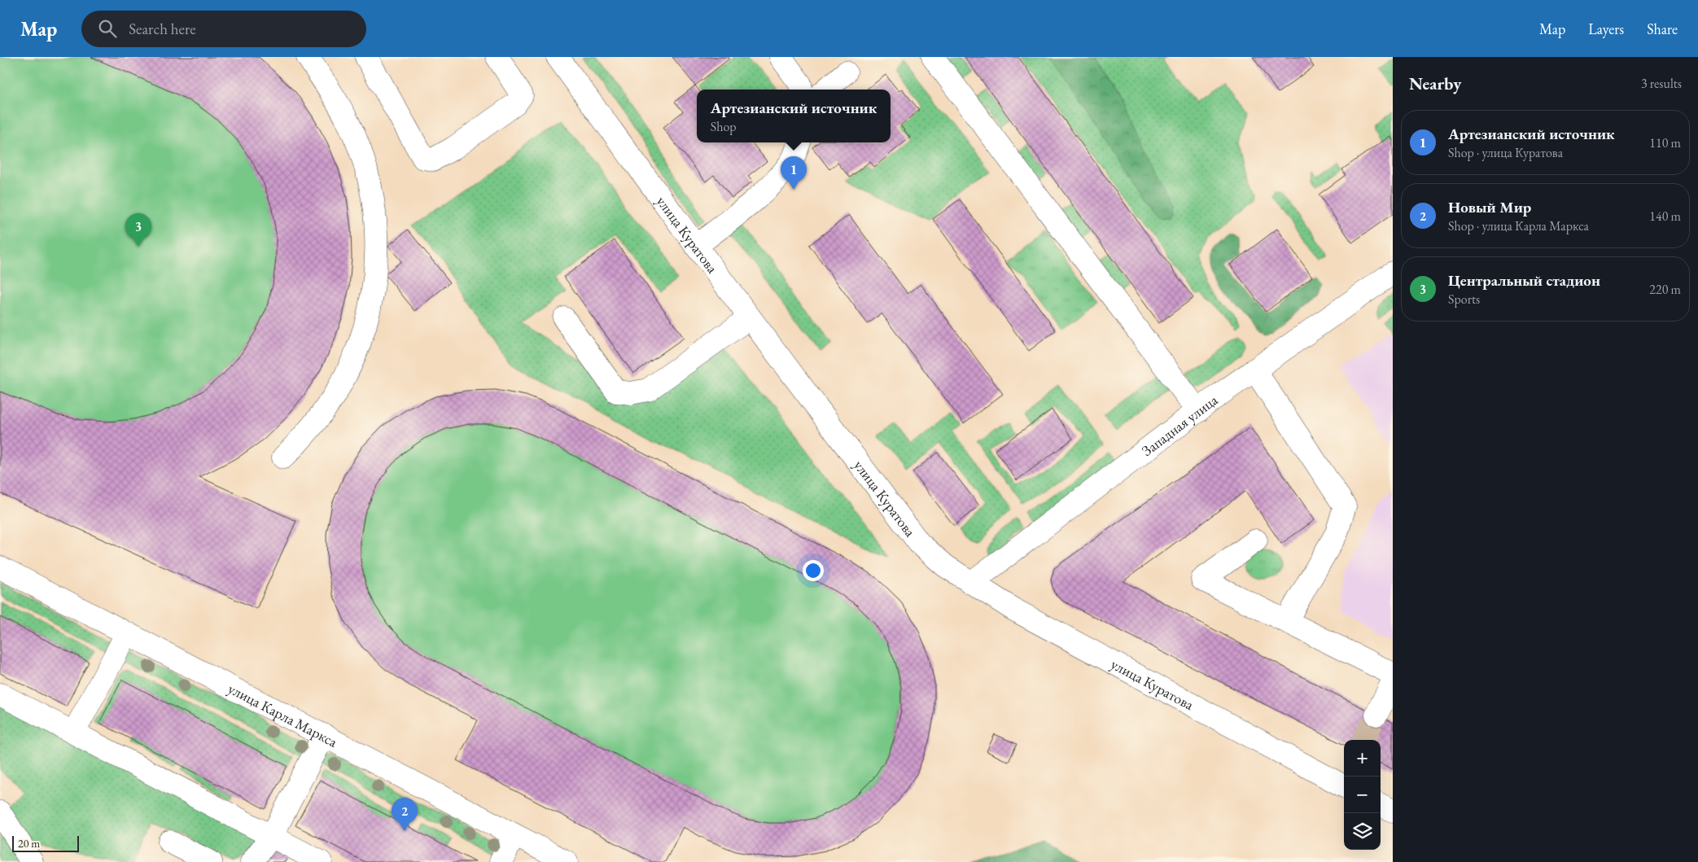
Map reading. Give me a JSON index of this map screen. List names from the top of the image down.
{
  "streets": {
    "street": ["улица Куратова", "Западная улица", "улица Карла Маркса"]
  },
  "crossings": [
    ["улица Куратова", "Западная улица"]
  ],
  "scale_bar": "20 m",
  "page": {
    "header": "Map",
    "search": "Search here",
    "nav": ["Map", "Layers", "Share"],
    "heading": ["Nearby", "3 results"],
    "popup": ["Артезианский источник", "Shop"],
    "list": [
      {
        "mark": "1",
        "name": "Артезианский источник",
        "note": "Shop · улица Куратова",
        "value": "110 m"
      },
      {
        "mark": "2",
        "name": "Новый Мир",
        "note": "Shop · улица Карла Маркса",
        "value": "140 m"
      },
      {
        "mark": "3",
        "name": "Центральный стадион",
        "note": "Sports",
        "value": "220 m"
      }
    ],
    "pins": ["1", "3", "2"],
    "map_buttons": ["+", "−"],
    "scale": "20 m"
  }
}
